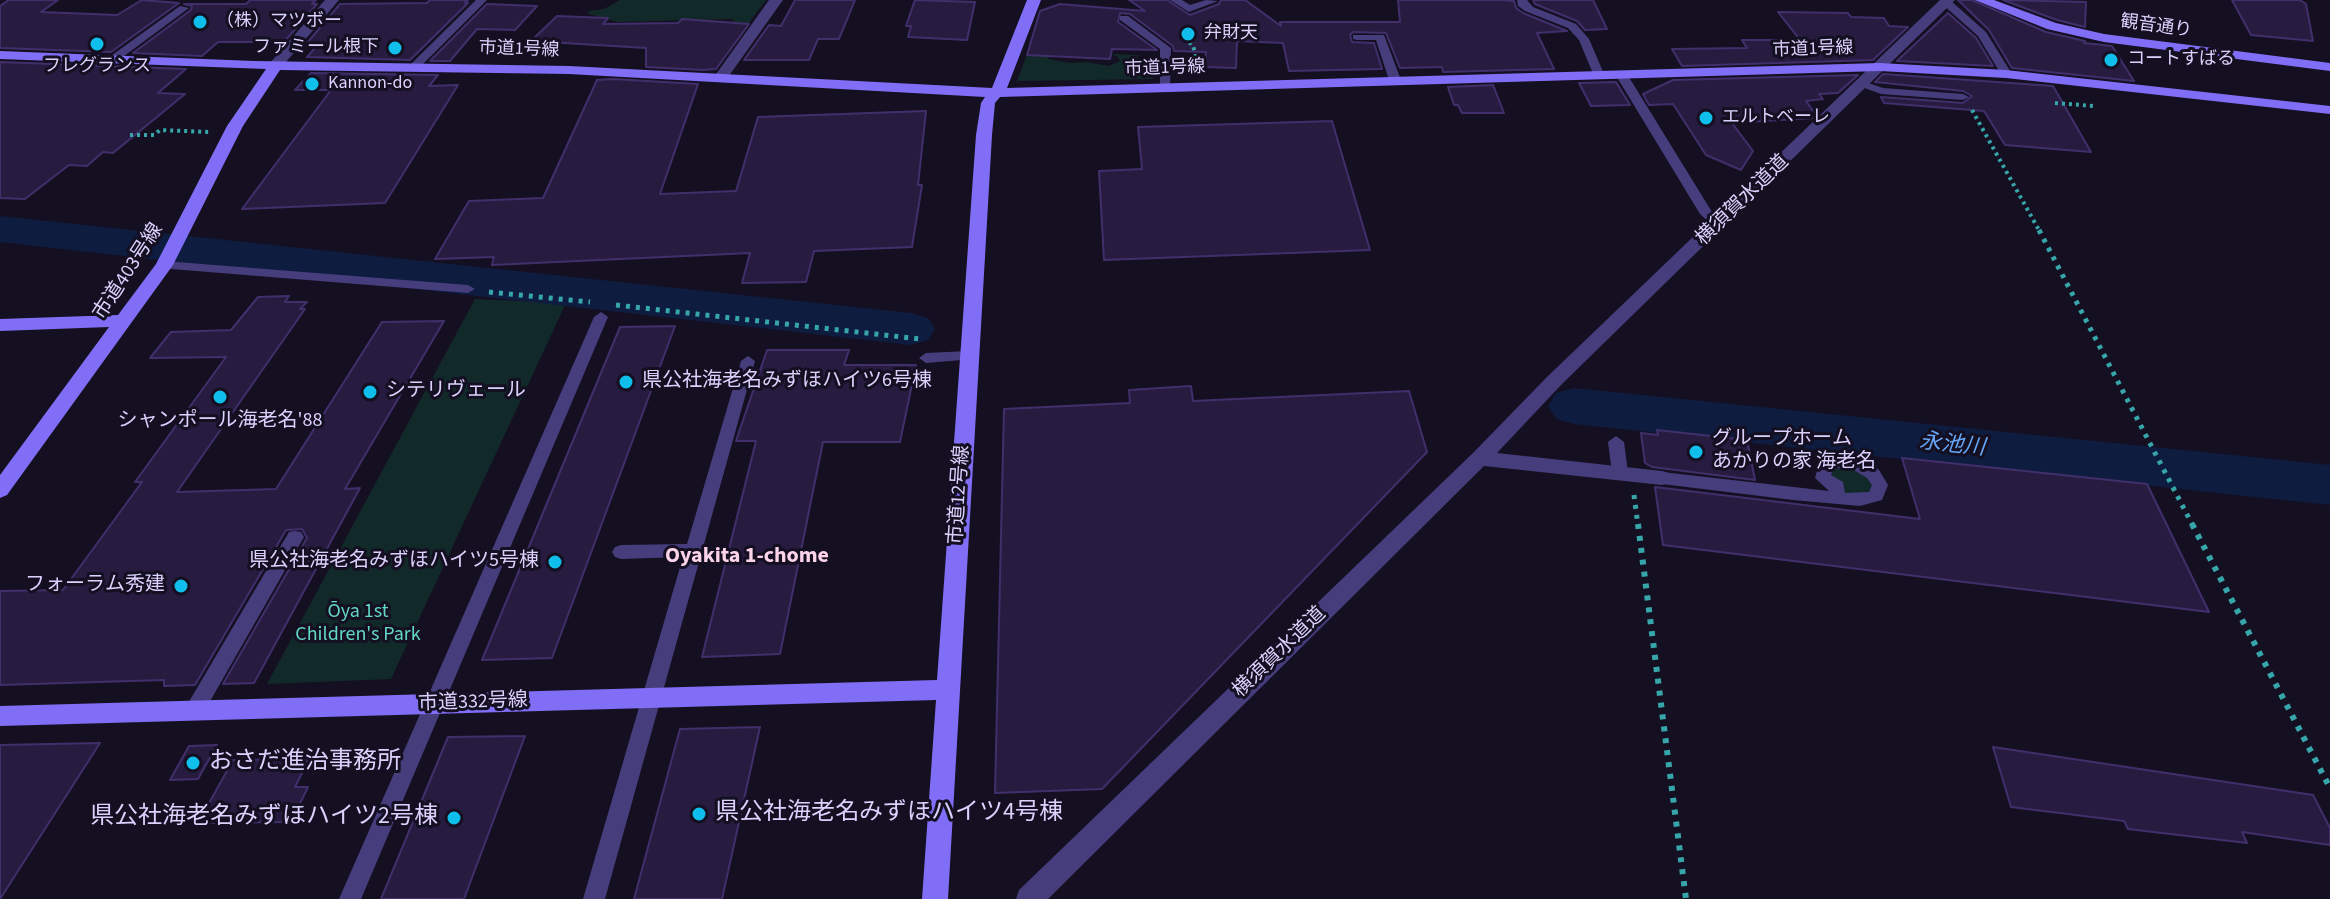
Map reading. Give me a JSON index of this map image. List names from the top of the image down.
{
  "streets": {
    "street": [
      "観音通り",
      "市道1号線",
      "横須賀水道道",
      "市道403号線",
      "市道12号線",
      "市道332号線"
    ]
  },
  "crossings": [
    ["市道1号線", "横須賀水道道"],
    ["市道1号線", "市道403号線"],
    ["市道1号線", "市道12号線"],
    ["市道12号線", "市道332号線"]
  ],
  "districts": ["Oyakita 1-chome"],
  "water": ["永池川"],
  "parks": ["Ōya 1st Children's Park"],
  "places": [
    "（株）マツボー",
    "弁財天",
    "フレグランス",
    "ファミール根下",
    "コートすばる",
    "Kannon-do",
    "エルトベーレ",
    "県公社海老名みずほハイツ6号棟",
    "シテリヴェール",
    "シャンポール海老名'88",
    "グループホーム あかりの家 海老名",
    "県公社海老名みずほハイツ5号棟",
    "フォーラム秀建",
    "おさだ進治事務所",
    "県公社海老名みずほハイツ4号棟",
    "県公社海老名みずほハイツ2号棟"
  ]
}
